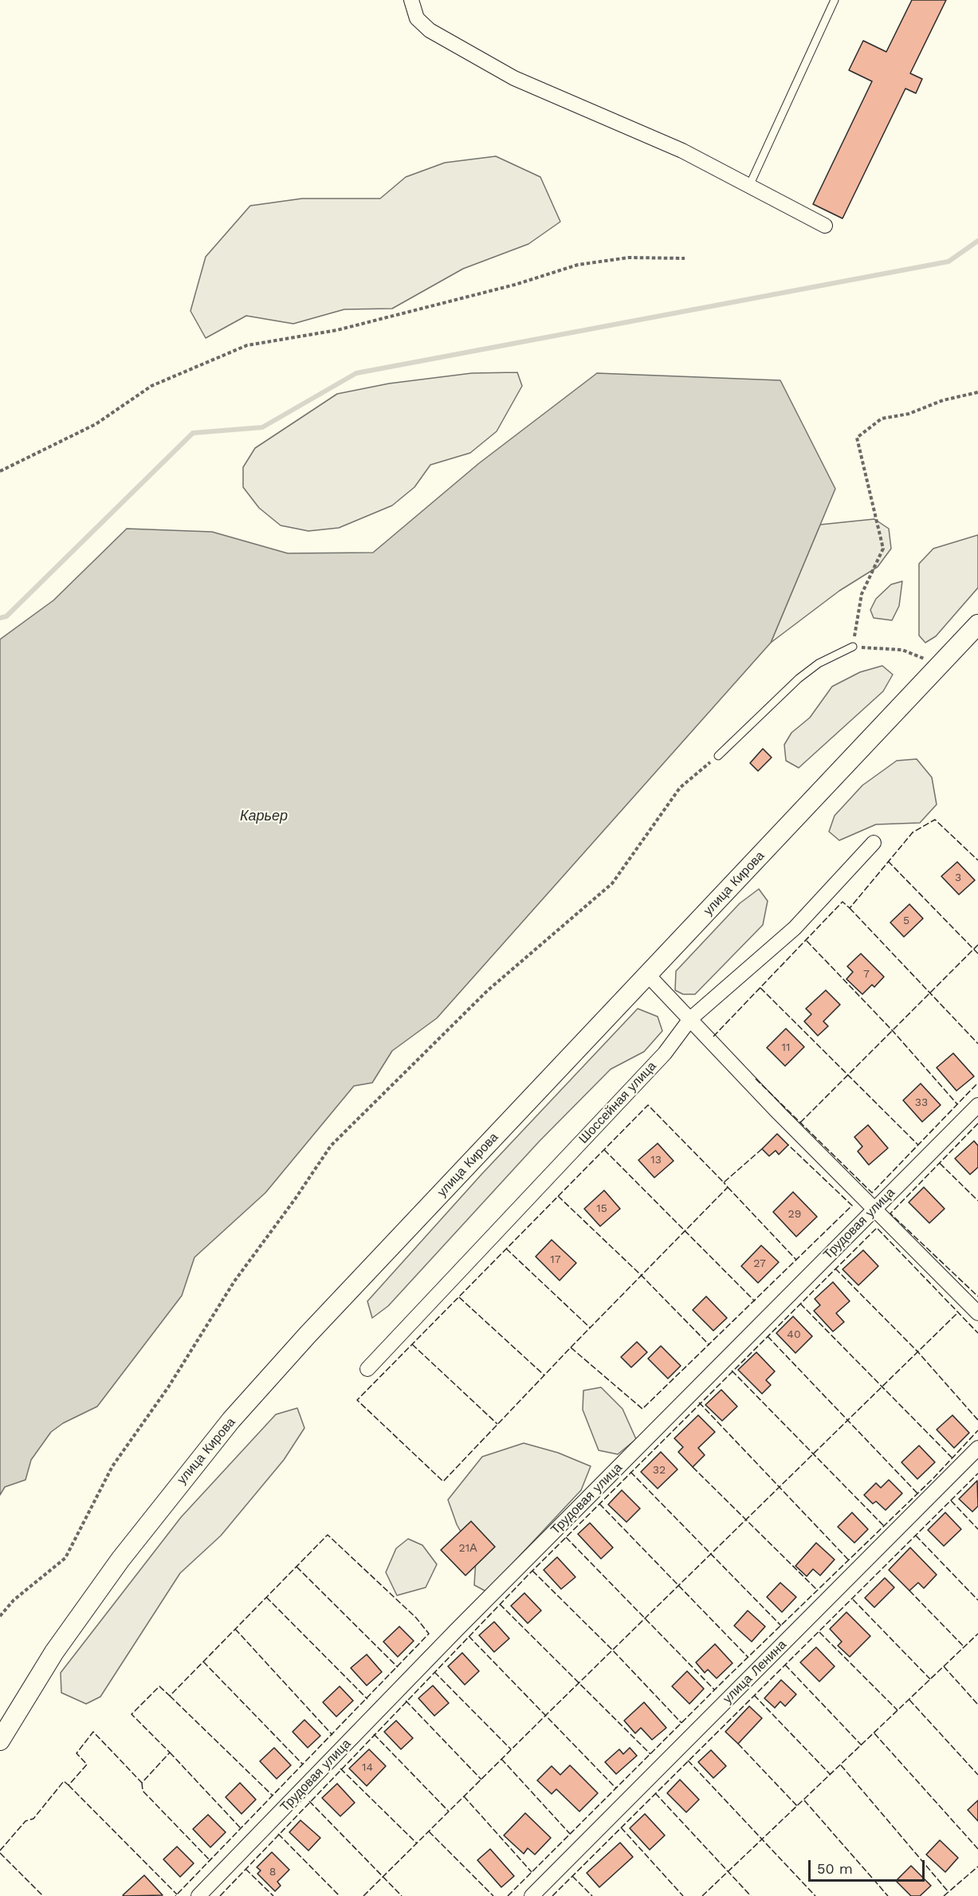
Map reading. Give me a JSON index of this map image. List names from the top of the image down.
{
  "streets": {
    "main road": ["улица Кирова"],
    "street": ["Шоссейная улица", "Трудовая улица", "улица Ленина"]
  },
  "water": ["Карьер"],
  "house_numbers": [
    "3",
    "5",
    "7",
    "11",
    "33",
    "13",
    "15",
    "29",
    "17",
    "27",
    "40",
    "32",
    "21А",
    "14",
    "8"
  ],
  "scale_bar": "50 m"
}
